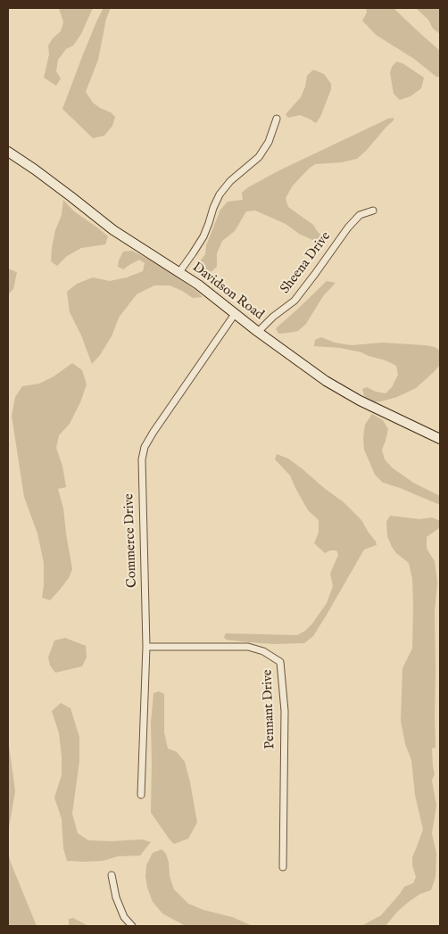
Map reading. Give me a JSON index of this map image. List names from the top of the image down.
{
  "streets": {
    "street": [
      "Sheena Drive",
      "Davidson Road",
      "Commerce Drive",
      "Pennant Drive"
    ]
  },
  "crossings": [
    ["Sheena Drive", "Davidson Road"],
    ["Davidson Road", "Commerce Drive"],
    ["Commerce Drive", "Pennant Drive"]
  ]
}
